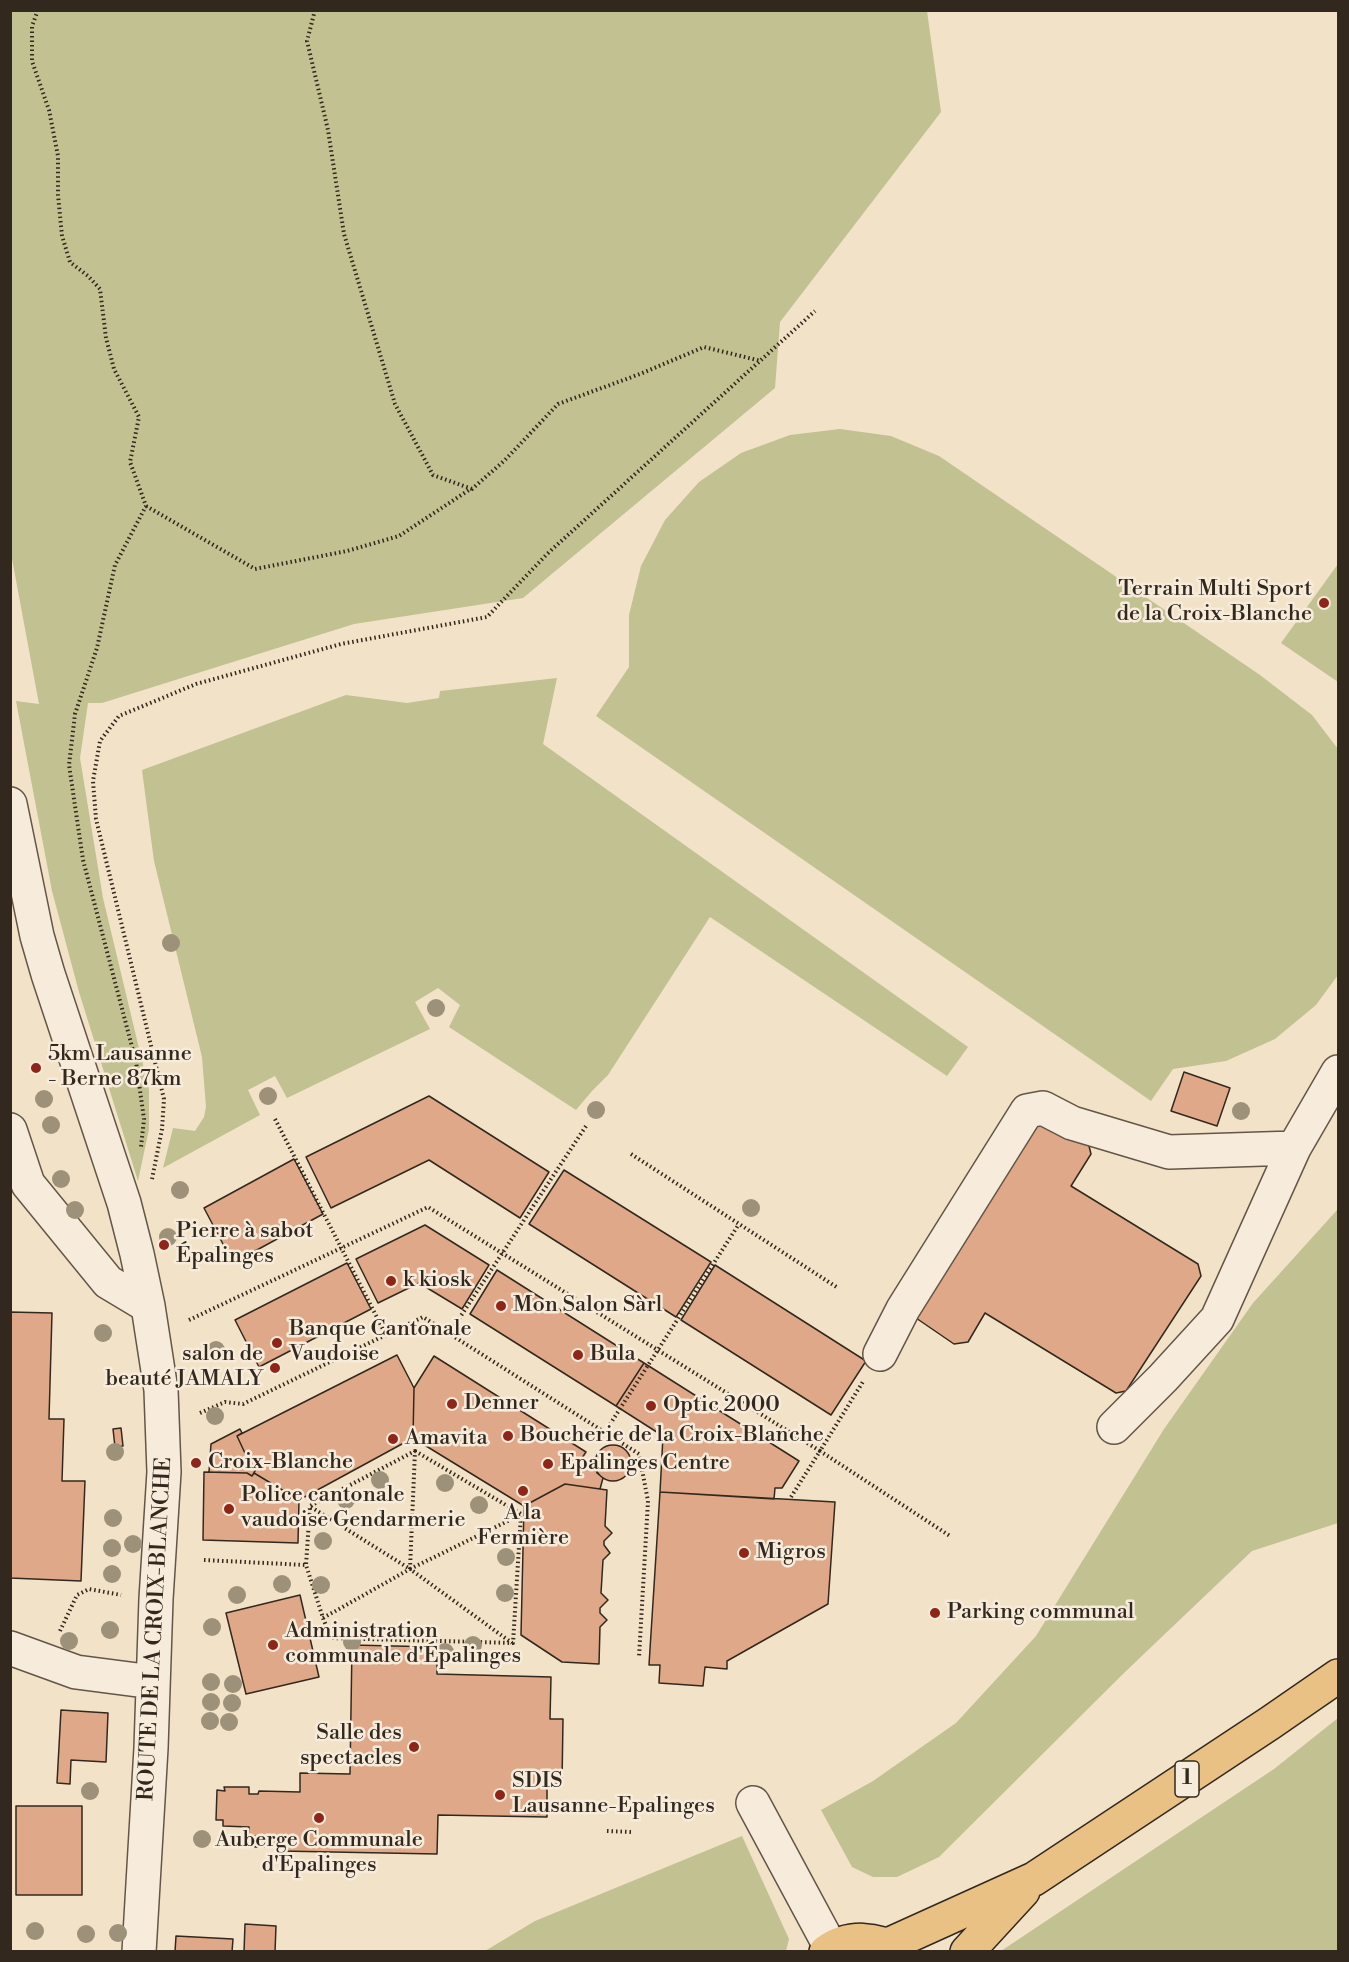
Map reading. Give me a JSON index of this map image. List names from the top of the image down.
{
  "streets": {
    "main road": ["1"],
    "street": ["ROUTE DE LA CROIX-BLANCHE"]
  },
  "places": [
    "Terrain Multi Sport de la Croix-Blanche",
    "5km Lausanne - Berne 87km",
    "Pierre à sabot Épalinges",
    "k kiosk",
    "Mon Salon Sàrl",
    "Banque Cantonale Vaudoise",
    "Bula",
    "salon de beauté JAMALY",
    "Denner",
    "Optic 2000",
    "Boucherie de la Croix-Blanche",
    "Amavita",
    "Croix-Blanche",
    "Epalinges Centre",
    "A la Fermière",
    "Police cantonale vaudoise Gendarmerie",
    "Migros",
    "Parking communal",
    "Administration communale d'Épalinges",
    "Salle des spectacles",
    "SDIS Lausanne-Epalinges",
    "Auberge Communale d'Epalinges"
  ]
}
